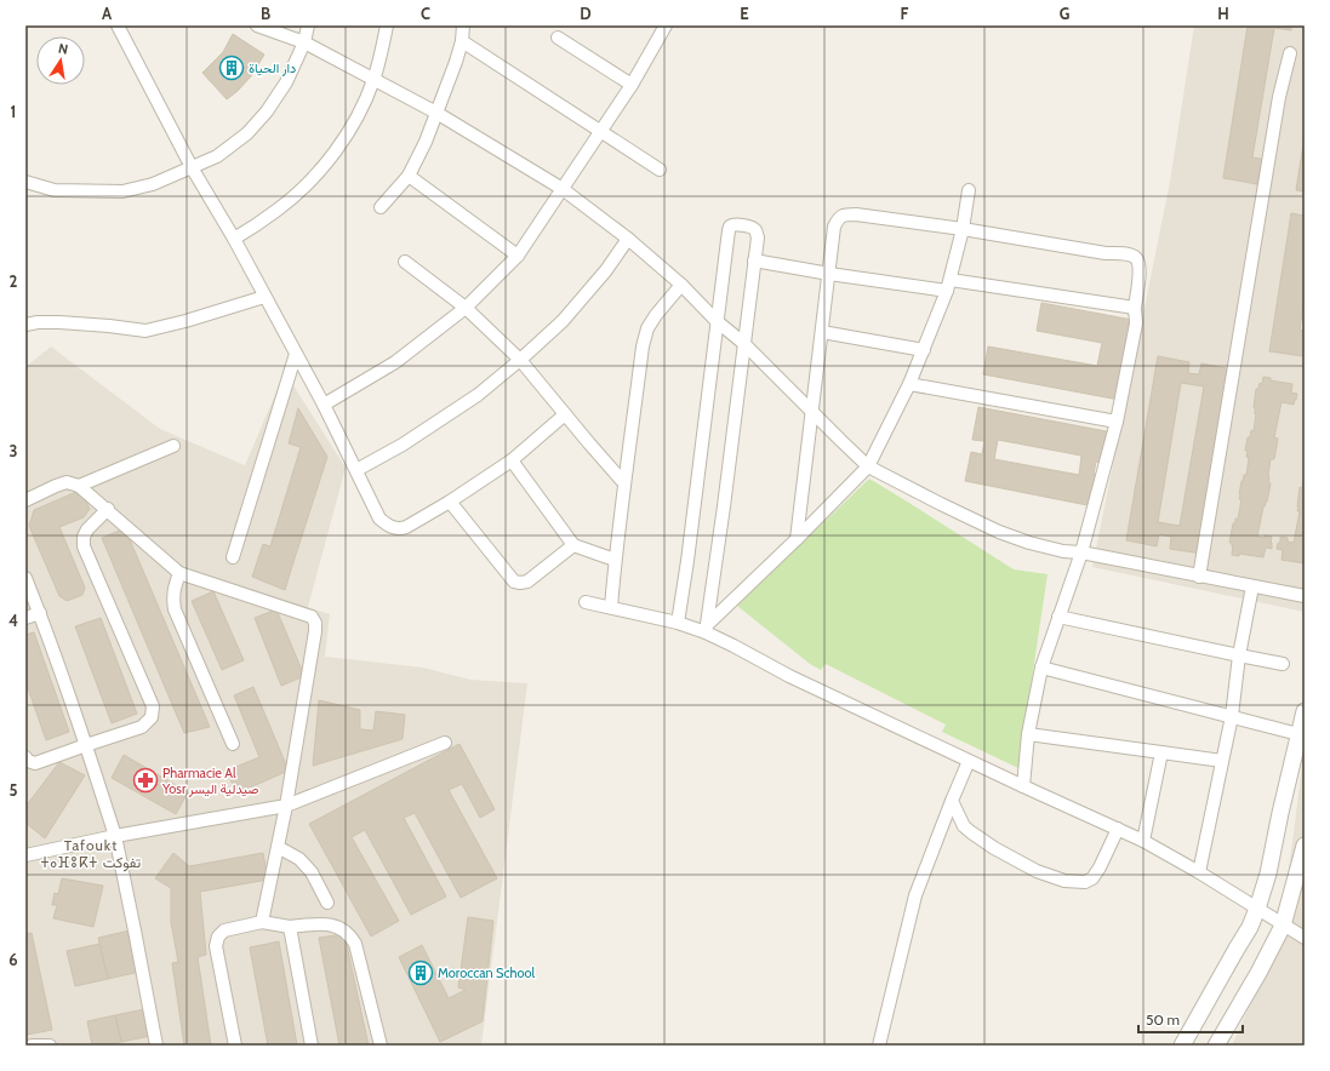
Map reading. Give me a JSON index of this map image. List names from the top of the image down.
{
  "districts": ["Tafoukt ⵜⴰⴼⵓⴽⵜ تفوكت"],
  "places": {
    "building": ["دار الحياة", "Moroccan School"],
    "pharmacy": ["Pharmacie Al Yosr صيدلية اليسر"]
  },
  "scale_bar": "50 m",
  "north": "top",
  "grid": {
    "columns": [
      "A",
      "B",
      "C",
      "D",
      "E",
      "F",
      "G",
      "H"
    ],
    "rows": [
      "1",
      "2",
      "3",
      "4",
      "5",
      "6"
    ]
  }
}
